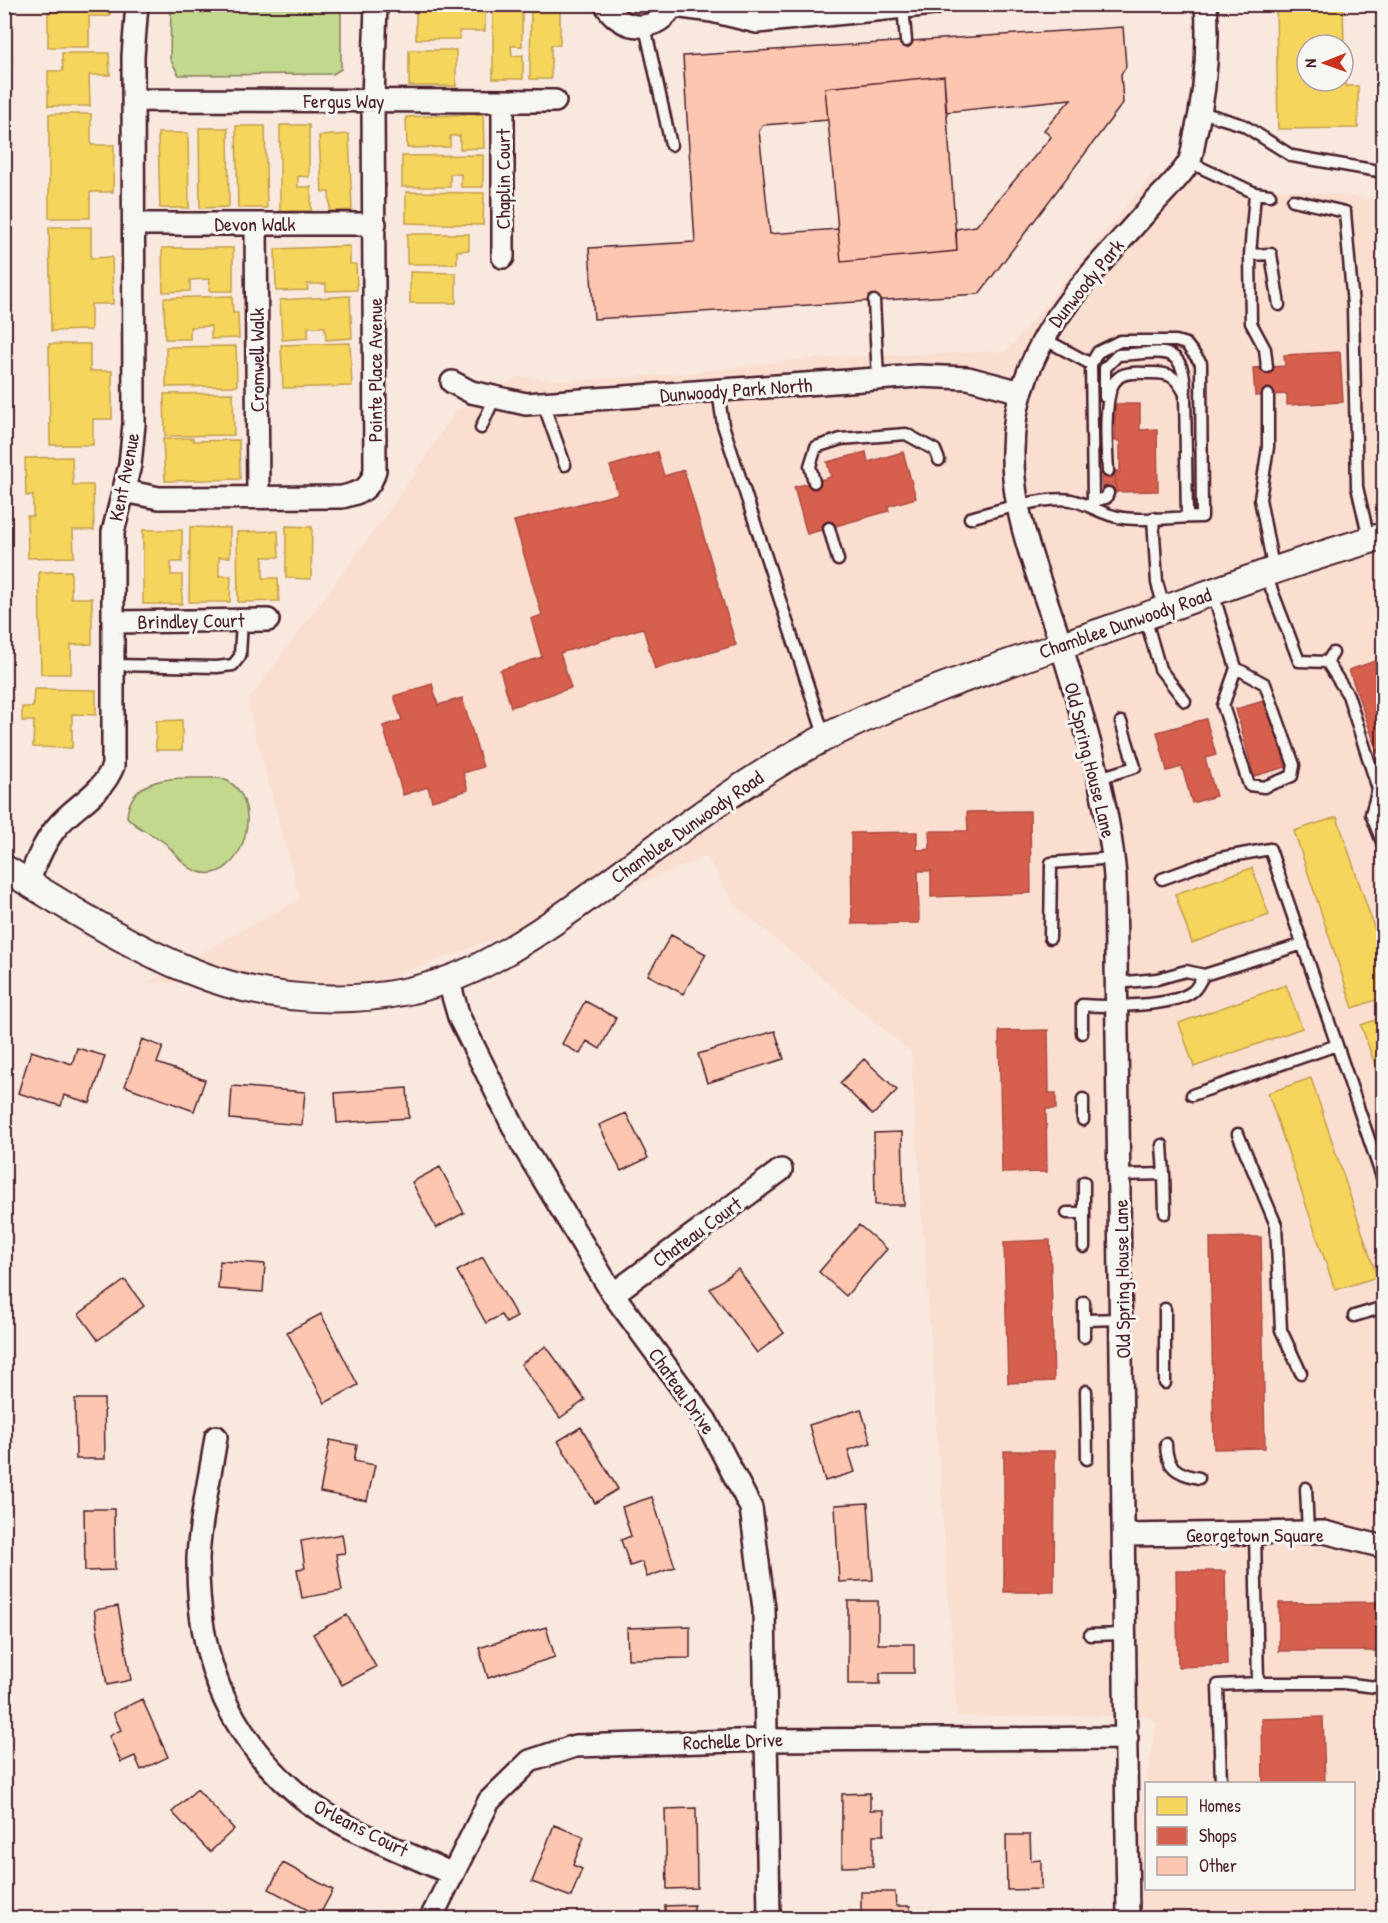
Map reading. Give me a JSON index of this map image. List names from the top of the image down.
{
  "streets": {
    "street": [
      "Fergus Way",
      "Chaplin Court",
      "Devon Walk",
      "Dunwoody Park",
      "Cromwell Walk",
      "Pointe Place Avenue",
      "Dunwoody Park North",
      "Kent Avenue",
      "Brindley Court",
      "Chamblee Dunwoody Road",
      "Old Spring House Lane",
      "Chateau Court",
      "Chateau Drive",
      "Georgetown Square",
      "Rochelle Drive",
      "Orleans Court"
    ]
  },
  "crossings": [
    ["Fergus Way", "Chaplin Court"],
    ["Fergus Way", "Pointe Place Avenue"],
    ["Fergus Way", "Kent Avenue"],
    ["Devon Walk", "Cromwell Walk"],
    ["Devon Walk", "Pointe Place Avenue"],
    ["Devon Walk", "Kent Avenue"],
    ["Dunwoody Park", "Dunwoody Park North"],
    ["Dunwoody Park", "Chamblee Dunwoody Road"],
    ["Dunwoody Park", "Old Spring House Lane"],
    ["Cromwell Walk", "Pointe Place Avenue"],
    ["Pointe Place Avenue", "Kent Avenue"],
    ["Kent Avenue", "Brindley Court"],
    ["Kent Avenue", "Chamblee Dunwoody Road"],
    ["Chamblee Dunwoody Road", "Old Spring House Lane"],
    ["Chamblee Dunwoody Road", "Chateau Drive"],
    ["Old Spring House Lane", "Georgetown Square"],
    ["Old Spring House Lane", "Rochelle Drive"],
    ["Chateau Court", "Chateau Drive"],
    ["Chateau Drive", "Rochelle Drive"],
    ["Rochelle Drive", "Orleans Court"]
  ],
  "legend": ["Homes", "Shops", "Other"],
  "north": "left"
}
